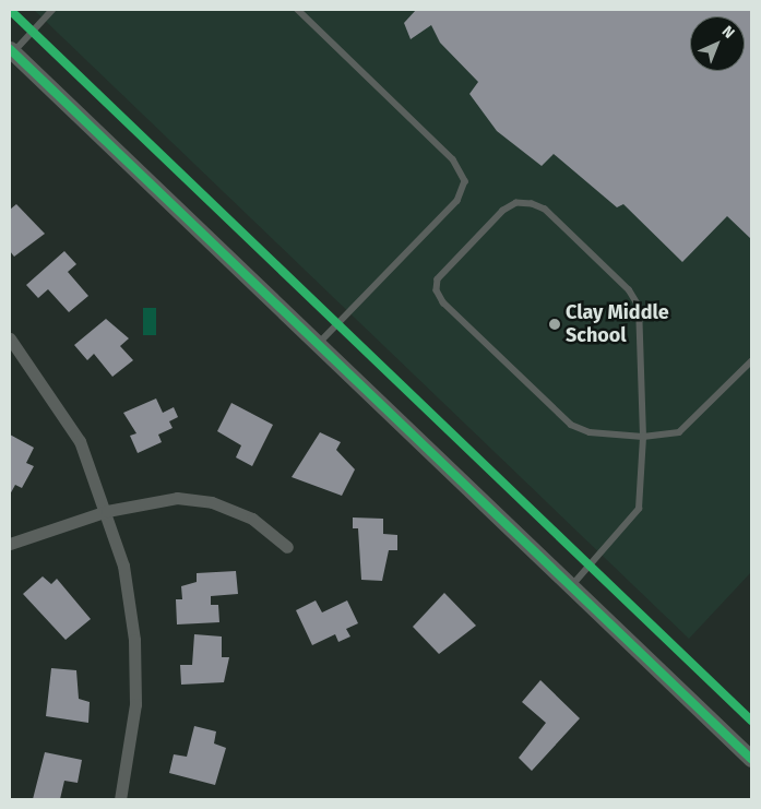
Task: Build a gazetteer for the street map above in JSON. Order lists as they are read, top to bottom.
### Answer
{
  "places": ["Clay Middle School"],
  "north": "top right"
}
